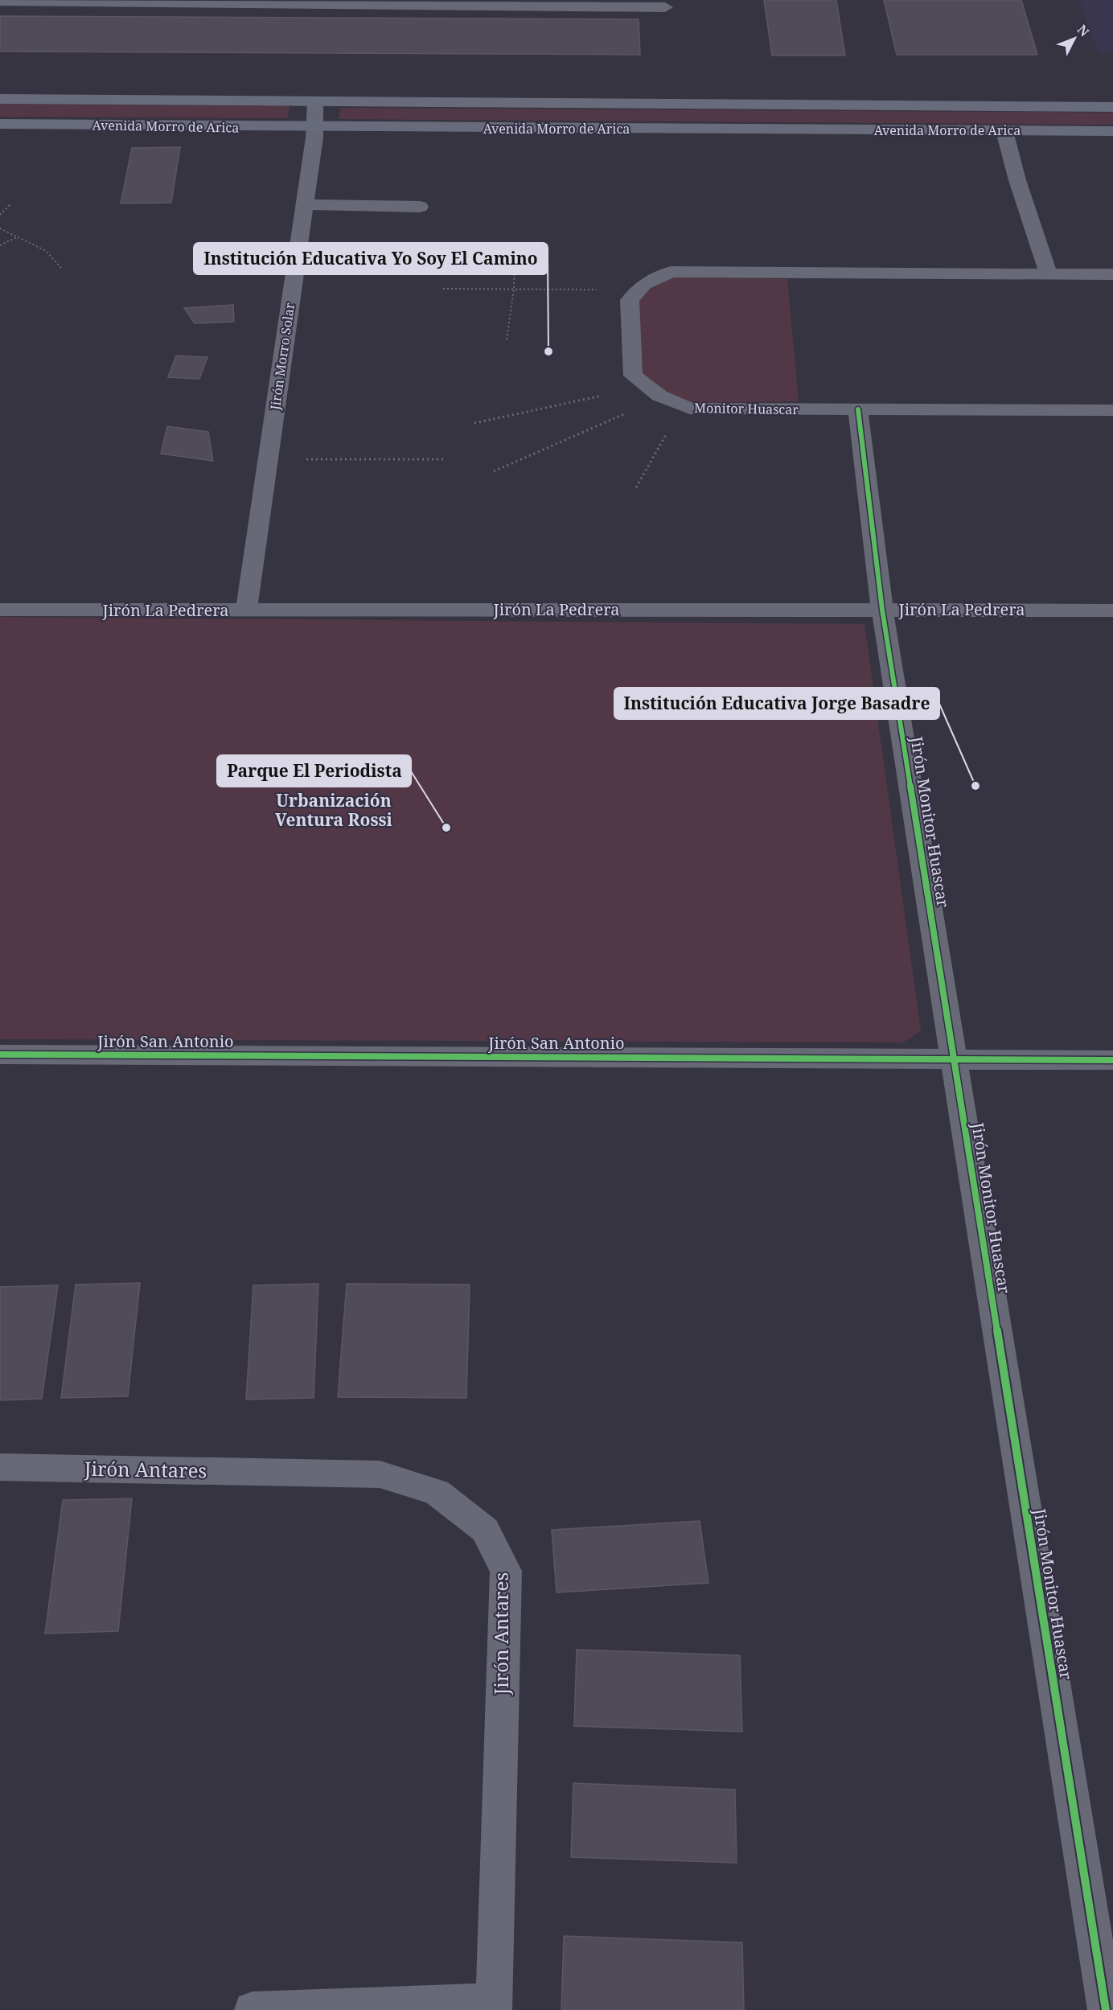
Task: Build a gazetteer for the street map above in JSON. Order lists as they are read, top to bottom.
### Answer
{
  "streets": {
    "main road": ["Avenida Morro de Arica"],
    "street": [
      "Jirón Morro Solar",
      "Monitor Huascar",
      "Jirón La Pedrera",
      "Jirón Monitor Huascar",
      "Jirón San Antonio",
      "Jirón Antares"
    ]
  },
  "crossings": [
    ["Avenida Morro de Arica", "Jirón Morro Solar"],
    ["Jirón Morro Solar", "Jirón La Pedrera"],
    ["Monitor Huascar", "Jirón Monitor Huascar"],
    ["Jirón La Pedrera", "Jirón Monitor Huascar"],
    ["Jirón Monitor Huascar", "Jirón San Antonio"]
  ],
  "districts": ["Urbanización Ventura Rossi"],
  "places": ["Institución Educativa Yo Soy El Camino", "Institución Educativa Jorge Basadre", "Parque El Periodista"],
  "north": "top right"
}
